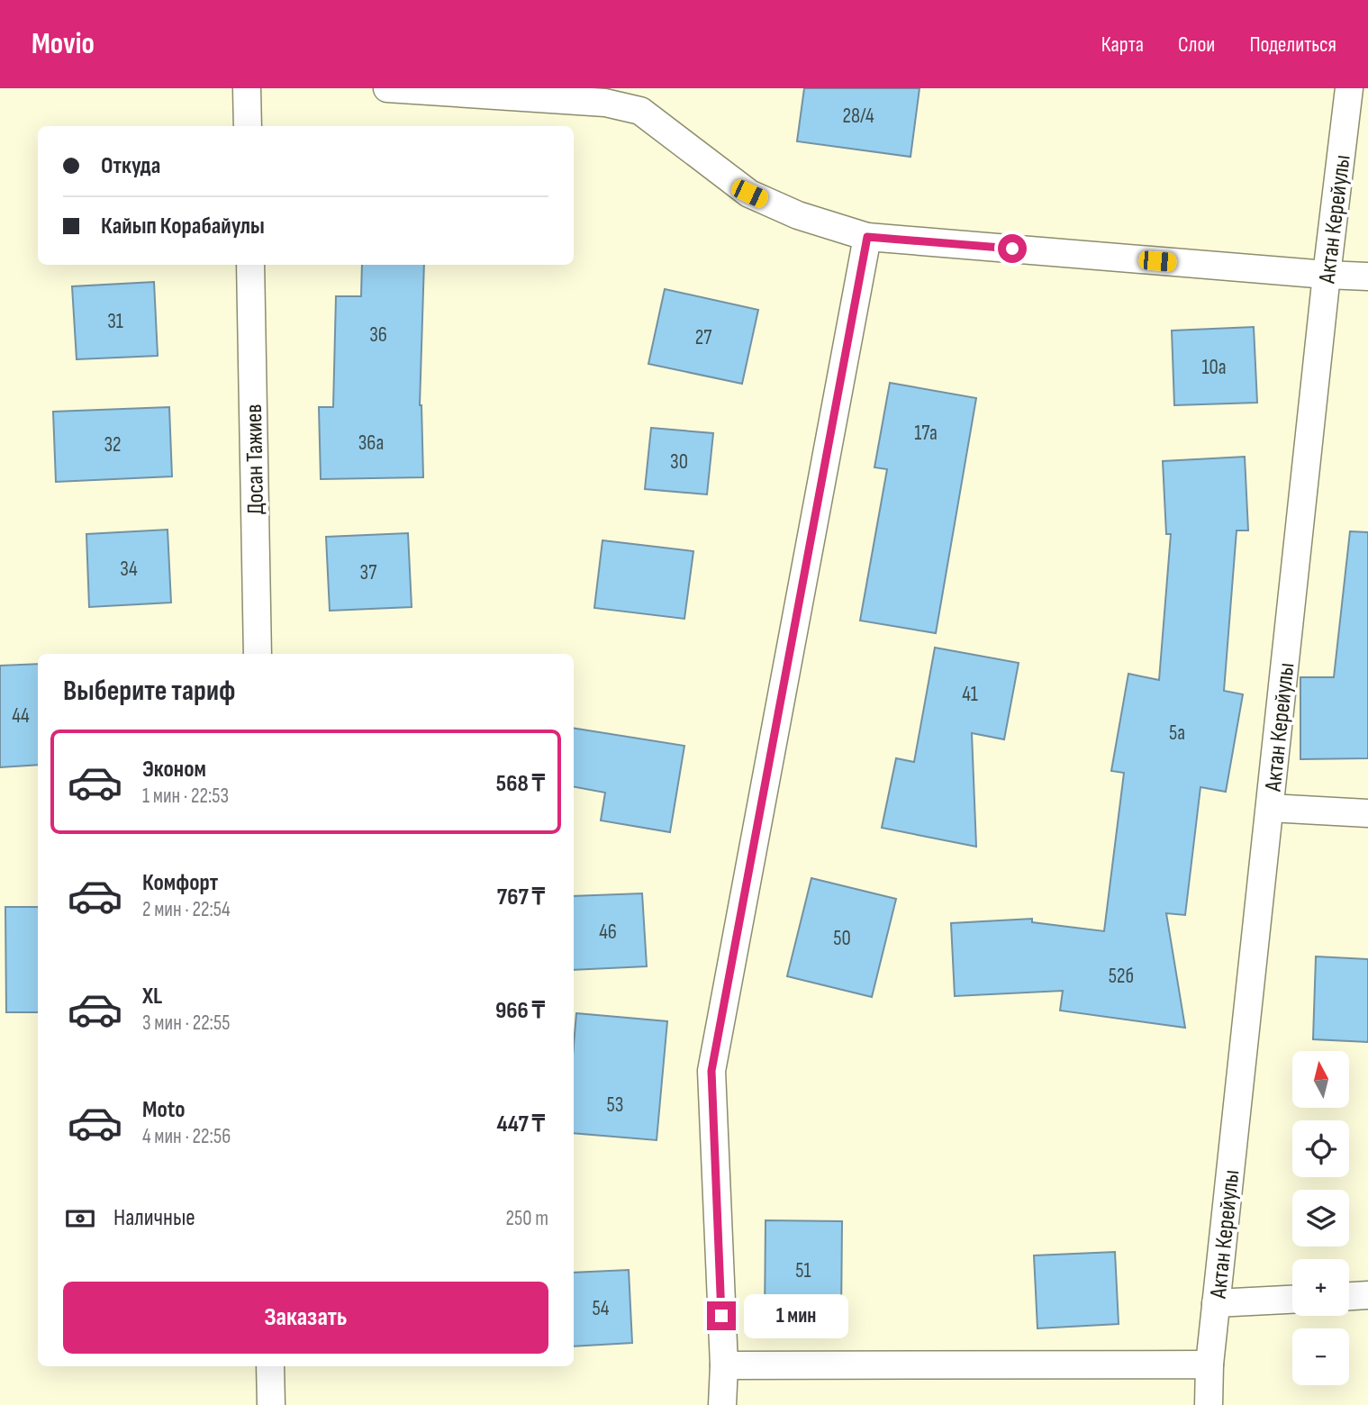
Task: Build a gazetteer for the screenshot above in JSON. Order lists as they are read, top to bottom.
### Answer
{
  "streets": {
    "street": ["Актан Керейулы", "Досан Тажиев"]
  },
  "house_numbers": [
    "28/4",
    "31",
    "36",
    "27",
    "10а",
    "17а",
    "36а",
    "32",
    "30",
    "34",
    "37",
    "41",
    "44",
    "5а",
    "46",
    "50",
    "52б",
    "53",
    "51",
    "54"
  ],
  "north": "top",
  "page": {
    "header": "Movio",
    "nav": ["Карта", "Слои", "Поделиться"],
    "banner": ["Откуда", "Кайып Корабайулы"],
    "heading": "Выберите тариф",
    "list": [
      {
        "name": "Эконом",
        "note": "1 мин · 22:53",
        "value": "568 ₸"
      },
      {
        "name": "Комфорт",
        "note": "2 мин · 22:54",
        "value": "767 ₸"
      },
      {
        "name": "XL",
        "note": "3 мин · 22:55",
        "value": "966 ₸"
      },
      {
        "name": "Moto",
        "note": "4 мин · 22:56",
        "value": "447 ₸"
      }
    ],
    "map_buttons": ["+", "−"],
    "pay": ["Наличные", "250 m"],
    "buttons": "Заказать",
    "bubble": "1 мин"
  }
}
